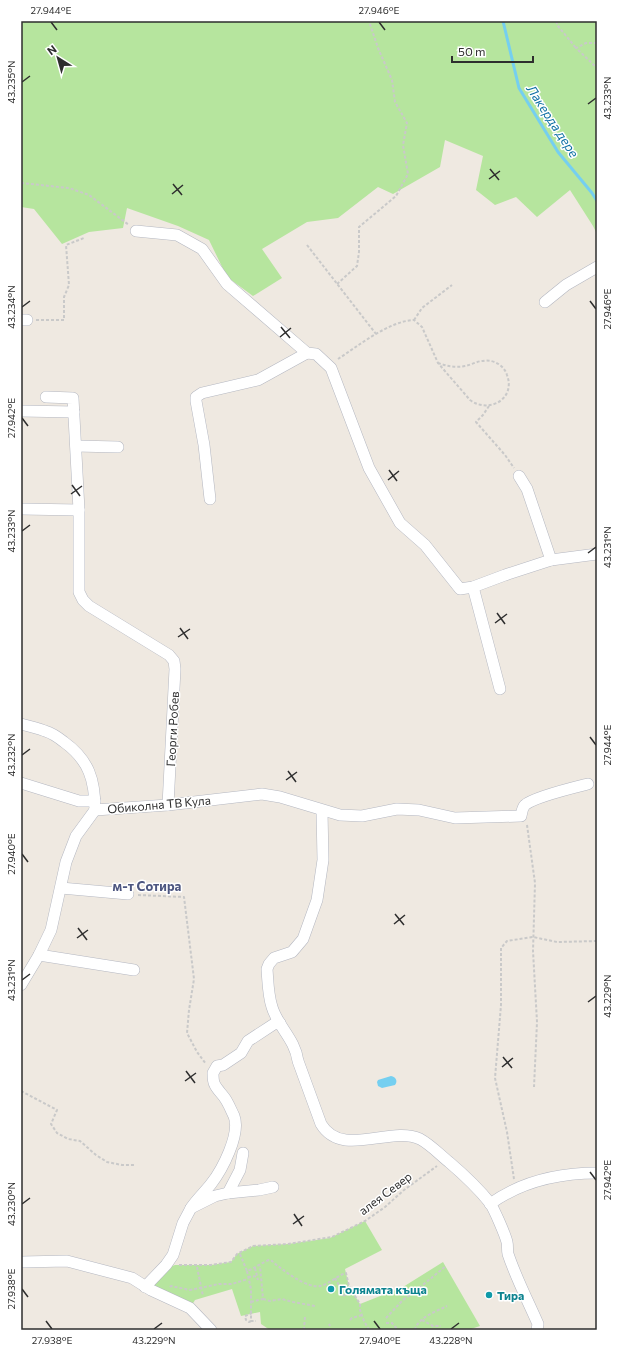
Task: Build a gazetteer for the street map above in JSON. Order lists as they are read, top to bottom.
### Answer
{
  "streets": {
    "street": ["Георги Робев", "Обиколна ТВ Кула"],
    "path": ["алея Север"]
  },
  "crossings": [
    ["Георги Робев", "Обиколна ТВ Кула"]
  ],
  "districts": ["м-т Сотира"],
  "water": ["Лакерда дере"],
  "places": ["Голямата къща", "Тира"],
  "scale_bar": "50 m",
  "north": "top left",
  "coordinates": [
    "27.944°E",
    "27.946°E",
    "43.235°N",
    "43.233°N",
    "43.234°N",
    "27.942°E",
    "43.231°N",
    "43.232°N",
    "27.940°E",
    "43.229°N",
    "43.230°N",
    "27.938°E",
    "43.228°N"
  ]
}
